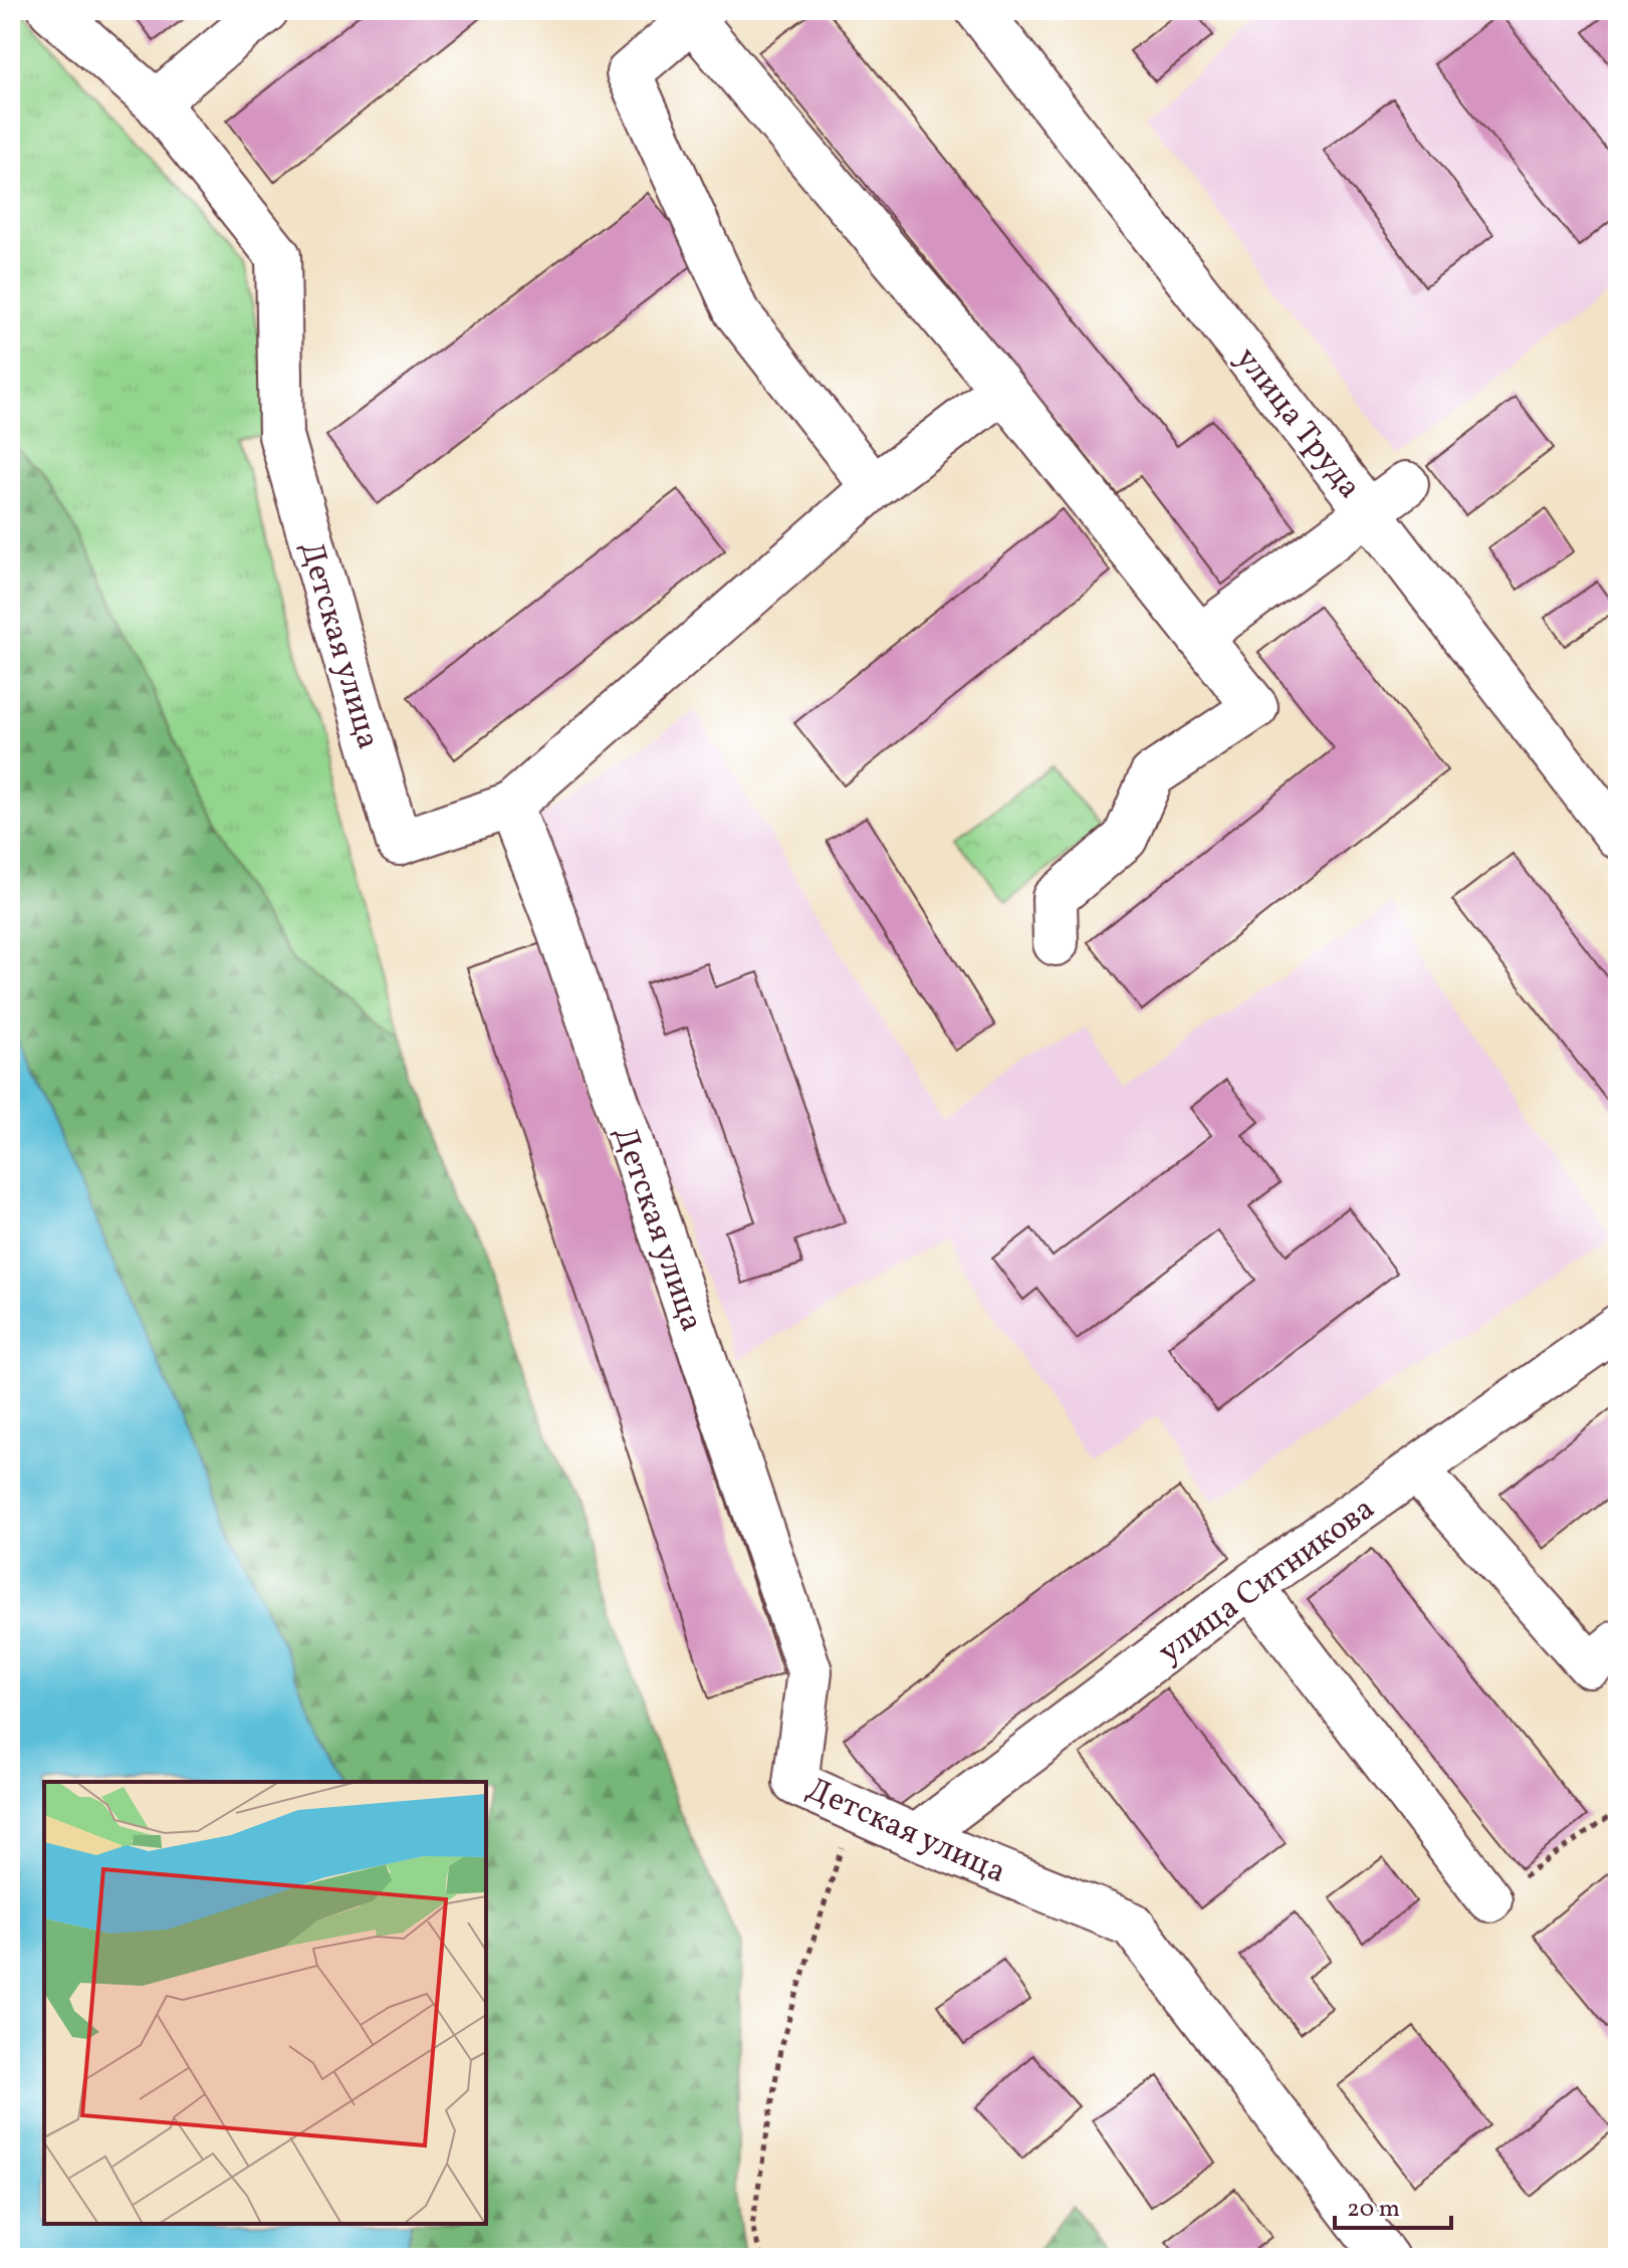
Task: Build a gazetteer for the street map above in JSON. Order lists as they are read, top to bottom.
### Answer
{
  "streets": {
    "street": ["улица Труда", "Детская улица", "улица Ситникова"]
  },
  "crossings": [
    ["Детская улица", "улица Ситникова"]
  ],
  "scale_bar": "20 m"
}
